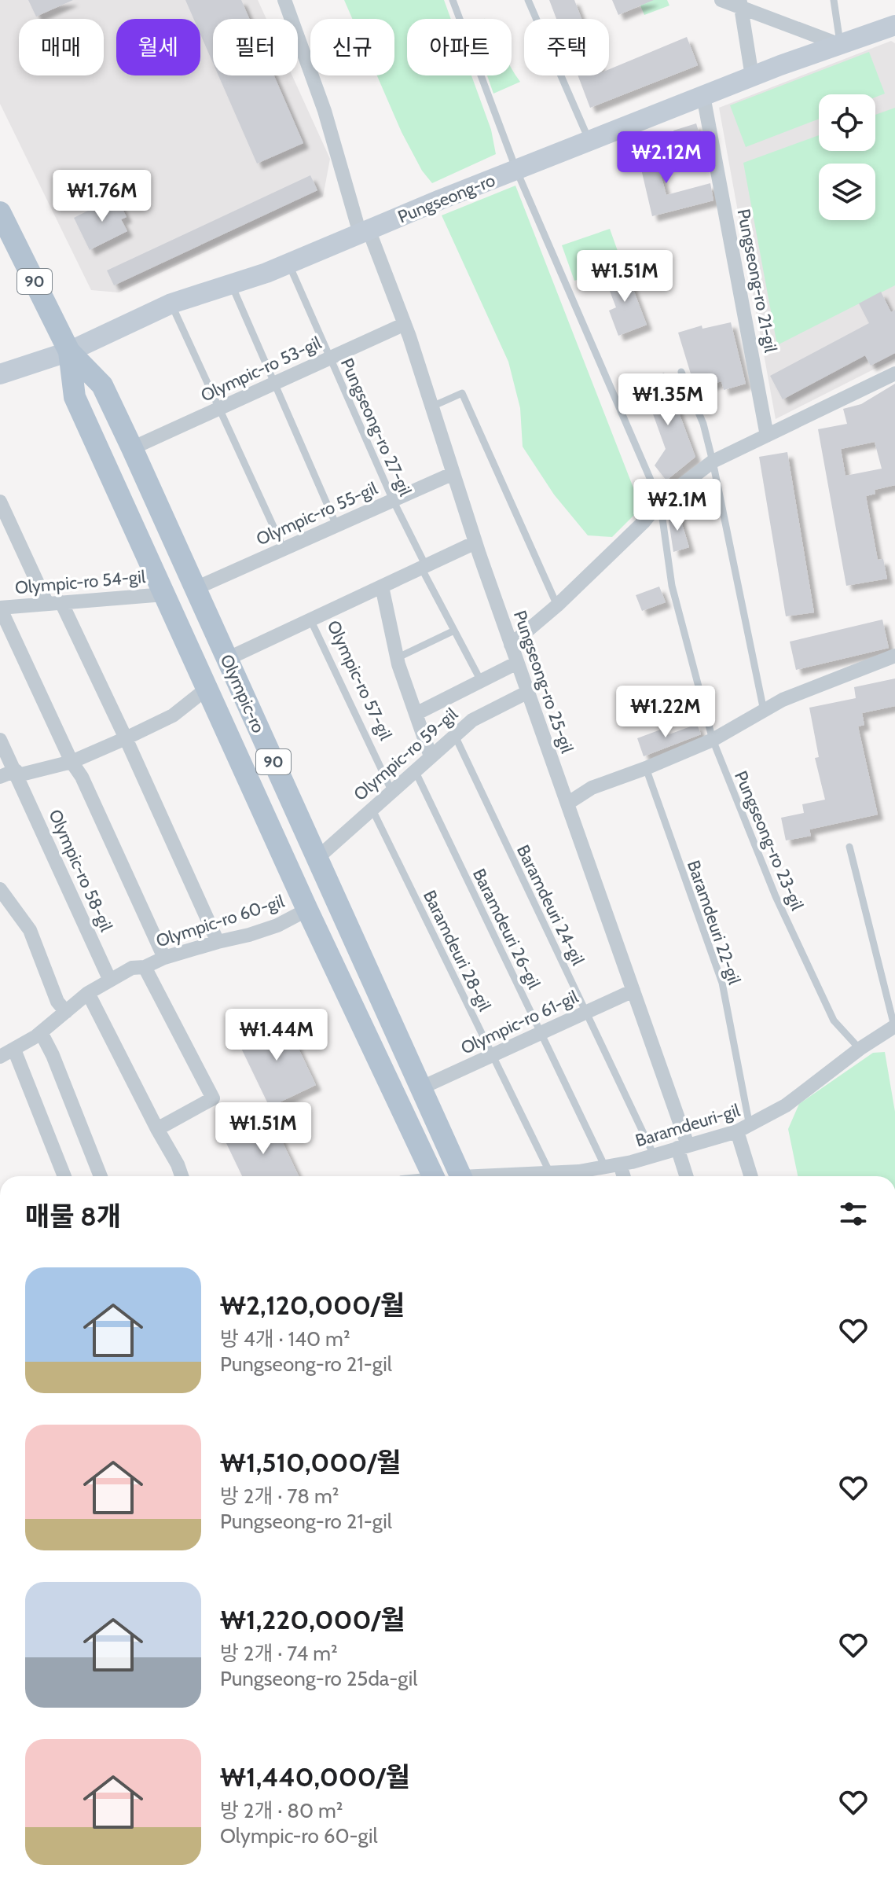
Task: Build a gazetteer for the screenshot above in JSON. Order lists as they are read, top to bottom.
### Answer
{
  "streets": {
    "main road": ["90", "Olympic-ro"],
    "street": [
      "Pungseong-ro",
      "Pungseong-ro 21-gil",
      "Olympic-ro 53-gil",
      "Olympic-ro 55-gil",
      "Olympic-ro 54-gil",
      "Olympic-ro 57-gil",
      "Pungseong-ro 25-gil",
      "Olympic-ro 59-gil",
      "Olympic-ro 58-gil",
      "Olympic-ro 60-gil",
      "Olympic-ro 61-gil",
      "Baramdeuri-gil"
    ],
    "lane": [
      "Pungseong-ro 27-gil",
      "Pungseong-ro 23-gil",
      "Baramdeuri 24-gil",
      "Baramdeuri 22-gil",
      "Baramdeuri 26-gil",
      "Baramdeuri 28-gil"
    ]
  },
  "crossings": [
    ["Pungseong-ro", "Pungseong-ro 21-gil"],
    ["Pungseong-ro", "Pungseong-ro 27-gil"],
    ["Pungseong-ro", "Pungseong-ro 25-gil"],
    ["Pungseong-ro", "Olympic-ro"],
    ["Pungseong-ro", "Pungseong-ro 23-gil"],
    ["Olympic-ro 53-gil", "Pungseong-ro 27-gil"],
    ["Olympic-ro 53-gil", "Pungseong-ro 25-gil"],
    ["Olympic-ro 53-gil", "Olympic-ro"],
    ["Pungseong-ro 27-gil", "Olympic-ro 55-gil"],
    ["Pungseong-ro 27-gil", "Olympic-ro 57-gil"],
    ["Olympic-ro 55-gil", "Pungseong-ro 25-gil"],
    ["Olympic-ro 55-gil", "Olympic-ro"],
    ["Olympic-ro 54-gil", "Olympic-ro"],
    ["Olympic-ro 57-gil", "Pungseong-ro 25-gil"],
    ["Olympic-ro 57-gil", "Olympic-ro"],
    ["Olympic-ro 57-gil", "Olympic-ro 59-gil"],
    ["Pungseong-ro 25-gil", "Olympic-ro 59-gil"],
    ["Pungseong-ro 25-gil", "Olympic-ro 61-gil"],
    ["Pungseong-ro 25-gil", "Baramdeuri-gil"],
    ["Olympic-ro", "Olympic-ro 59-gil"],
    ["Olympic-ro", "Olympic-ro 60-gil"],
    ["Olympic-ro", "Olympic-ro 61-gil"],
    ["Olympic-ro 59-gil", "Baramdeuri 24-gil"],
    ["Olympic-ro 59-gil", "Baramdeuri 26-gil"],
    ["Olympic-ro 59-gil", "Baramdeuri 28-gil"],
    ["Pungseong-ro 23-gil", "Baramdeuri-gil"],
    ["Olympic-ro 58-gil", "Olympic-ro 60-gil"],
    ["Baramdeuri 24-gil", "Olympic-ro 61-gil"],
    ["Baramdeuri 24-gil", "Baramdeuri-gil"],
    ["Baramdeuri 22-gil", "Baramdeuri-gil"],
    ["Baramdeuri 26-gil", "Olympic-ro 61-gil"],
    ["Baramdeuri 26-gil", "Baramdeuri-gil"],
    ["Baramdeuri 28-gil", "Olympic-ro 61-gil"],
    ["Baramdeuri 28-gil", "Baramdeuri-gil"]
  ],
  "page": {
    "chip": [
      "매매",
      "월세",
      "필터",
      "신규",
      "아파트",
      "주택"
    ],
    "price": [
      "₩2.12M",
      "₩1.76M",
      "₩1.51M",
      "₩1.35M",
      "₩2.1M",
      "₩1.22M",
      "₩1.44M",
      "₩1.51M"
    ],
    "heading": "매물 8개",
    "list": [
      {
        "name": "₩2,120,000/월",
        "note": "방 4개 · 140 m² · Pungseong-ro 21-gil"
      },
      {
        "name": "₩1,510,000/월",
        "note": "방 2개 · 78 m² · Pungseong-ro 21-gil"
      },
      {
        "name": "₩1,220,000/월",
        "note": "방 2개 · 74 m² · Pungseong-ro 25da-gil"
      },
      {
        "name": "₩1,440,000/월",
        "note": "방 2개 · 80 m² · Olympic-ro 60-gil"
      }
    ]
  }
}
